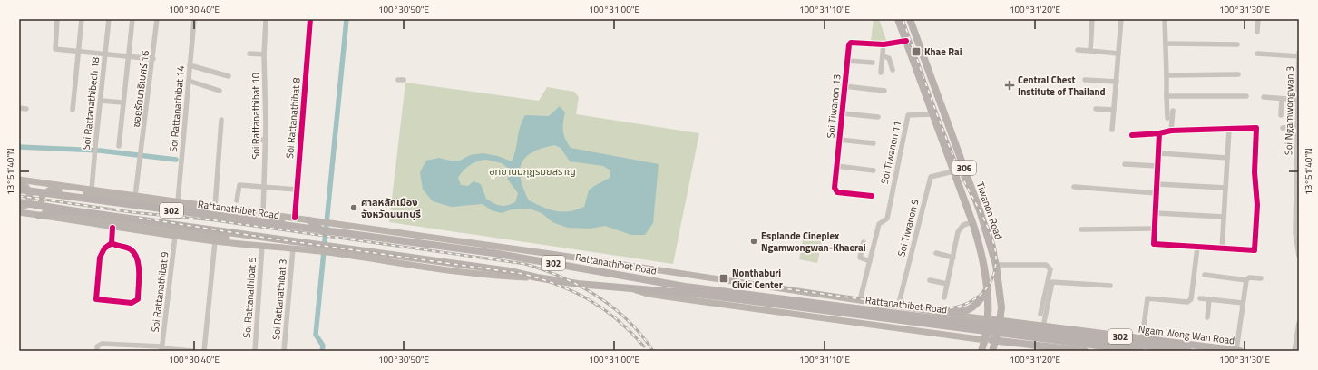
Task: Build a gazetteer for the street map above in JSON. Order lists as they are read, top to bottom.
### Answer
{
  "streets": {
    "main road": [
      "306",
      "Rattanathibet Road",
      "302",
      "Tiwanon Road",
      "Ngam Wong Wan Road"
    ],
    "street": [
      "ซอยรัตนาธิเบศร์ 16",
      "Soi Rattanathibech 18",
      "Soi Tiwanon 13",
      "Soi Rattanathibat 14",
      "Soi Ngamwongwan 3",
      "Soi Rattanathibat 10",
      "Soi Rattanathibat 8",
      "Soi Tiwanon 11",
      "Soi Tiwanon 9",
      "Soi Rattanathibat 9",
      "Soi Rattanathibat 5",
      "Soi Rattanathibat 3"
    ]
  },
  "crossings": [
    ["ซอยรัตนาธิเบศร์ 16", "Rattanathibet Road"],
    ["Soi Rattanathibech 18", "Rattanathibet Road"],
    ["Soi Tiwanon 13", "Tiwanon Road"],
    ["Soi Rattanathibat 14", "Rattanathibet Road"],
    ["Soi Rattanathibat 10", "Rattanathibet Road"],
    ["Soi Rattanathibat 8", "Rattanathibet Road"],
    ["Soi Tiwanon 11", "Tiwanon Road"],
    ["Rattanathibet Road", "302"],
    ["Rattanathibet Road", "Tiwanon Road"],
    ["Rattanathibet Road", "Soi Tiwanon 9"],
    ["Rattanathibet Road", "Soi Rattanathibat 9"],
    ["Rattanathibet Road", "Soi Rattanathibat 5"],
    ["Rattanathibet Road", "Soi Rattanathibat 3"],
    ["302", "Tiwanon Road"],
    ["Tiwanon Road", "Soi Tiwanon 9"],
    ["Tiwanon Road", "Ngam Wong Wan Road"]
  ],
  "parks": ["อุทยานมกุฎรมยสราญ"],
  "places": {
    "transit": ["Khae Rai", "Nonthaburi Civic Center"],
    "health": ["Central Chest Institute of Thailand"],
    "other": ["ศาลหลักเมือง จังหวัดนนทบุรี", "Esplande Cineplex Ngamwongwan-Khaerai"]
  },
  "coordinates": [
    "100°30'40\"E",
    "100°30'50\"E",
    "100°31'00\"E",
    "100°31'10\"E",
    "100°31'20\"E",
    "100°31'30\"E",
    "13°51'40\"N"
  ]
}
